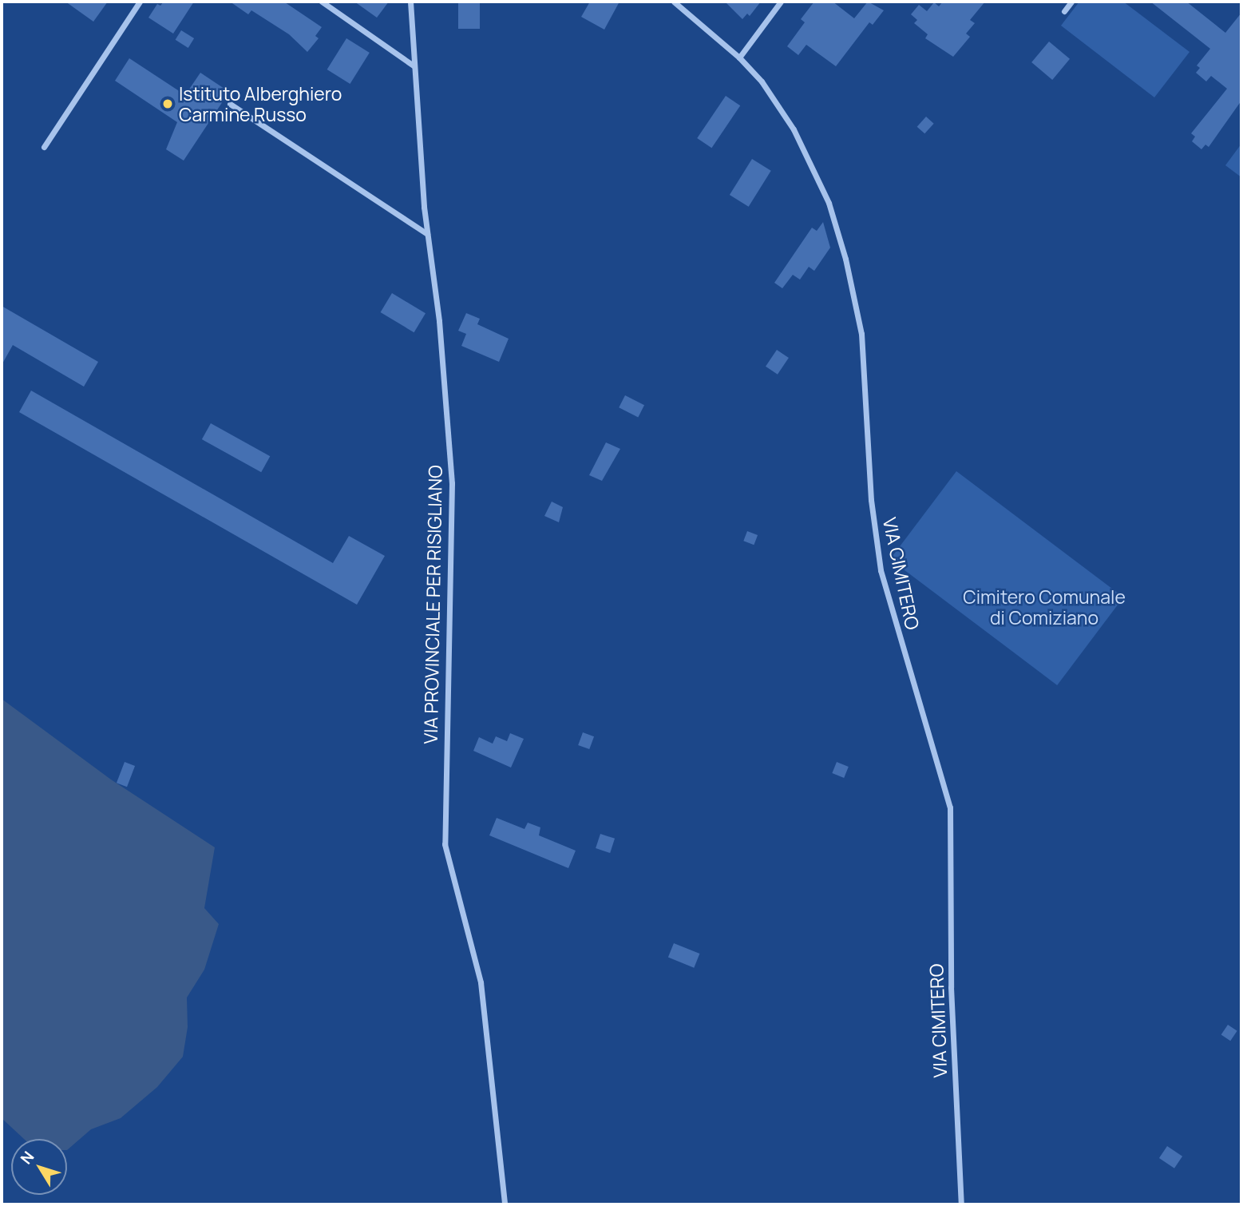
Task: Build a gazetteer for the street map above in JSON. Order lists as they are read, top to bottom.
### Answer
{
  "streets": {
    "street": ["VIA CIMITERO", "VIA PROVINCIALE PER RISIGLIANO"]
  },
  "parks": ["Cimitero Comunale di Comiziano"],
  "places": ["Istituto Alberghiero Carmine Russo"],
  "north": "top left"
}
